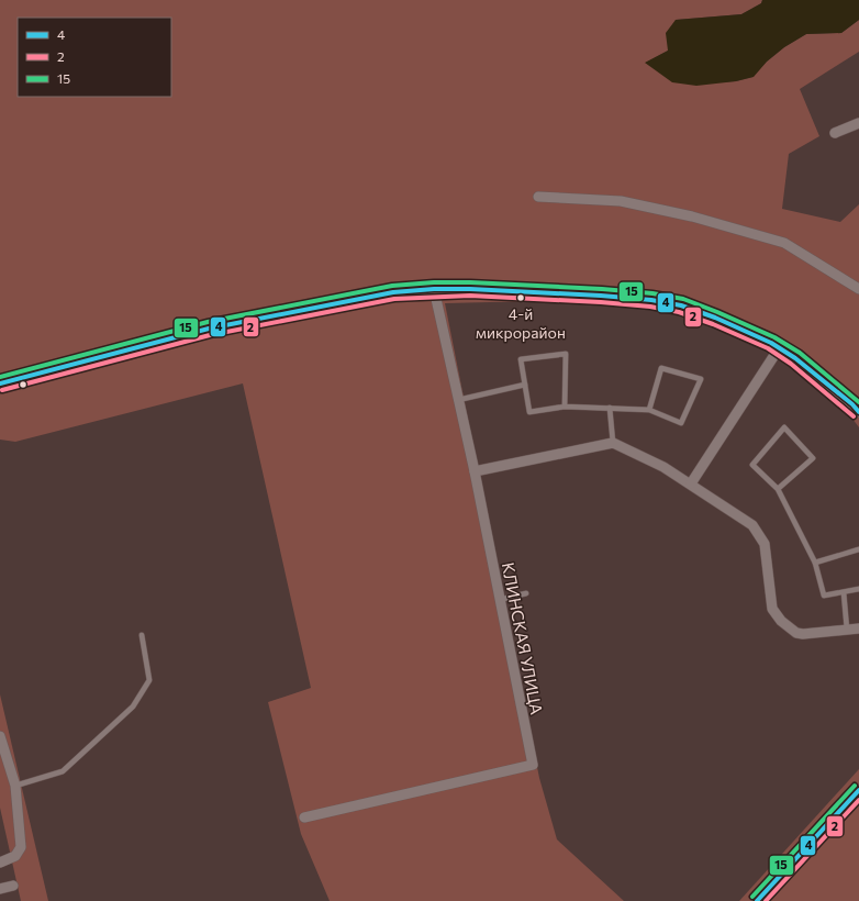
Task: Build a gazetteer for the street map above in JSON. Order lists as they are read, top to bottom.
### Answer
{
  "streets": {
    "street": ["КЛИНСКАЯ УЛИЦА"]
  },
  "places": ["4-й микрорайон"],
  "lines": ["transit line 15", "transit line 4", "transit line 2"],
  "legend": ["4", "2", "15"]
}
